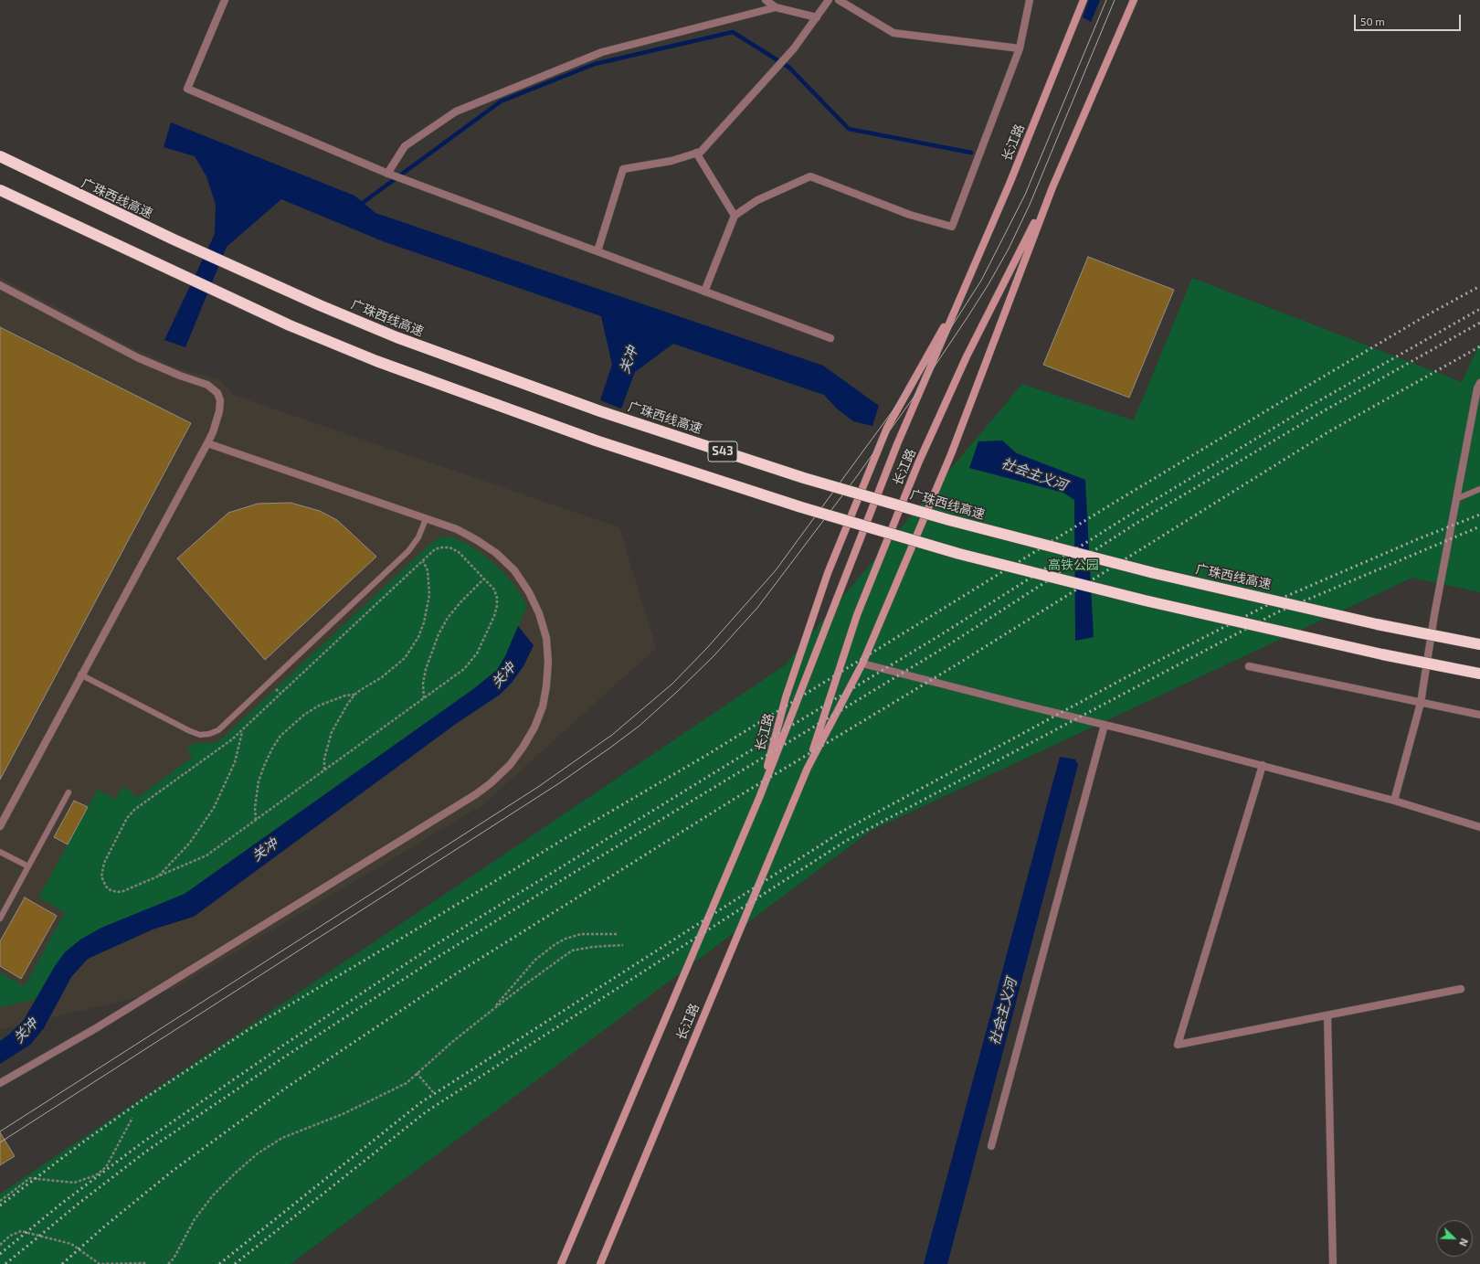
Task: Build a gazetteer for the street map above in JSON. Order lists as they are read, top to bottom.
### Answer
{
  "streets": {
    "highway": ["广珠西线高速", "S43"],
    "main road": ["长江路"]
  },
  "water": ["关冲", "社会主义河"],
  "parks": ["高铁公园"],
  "scale_bar": "50 m",
  "north": "bottom right"
}
